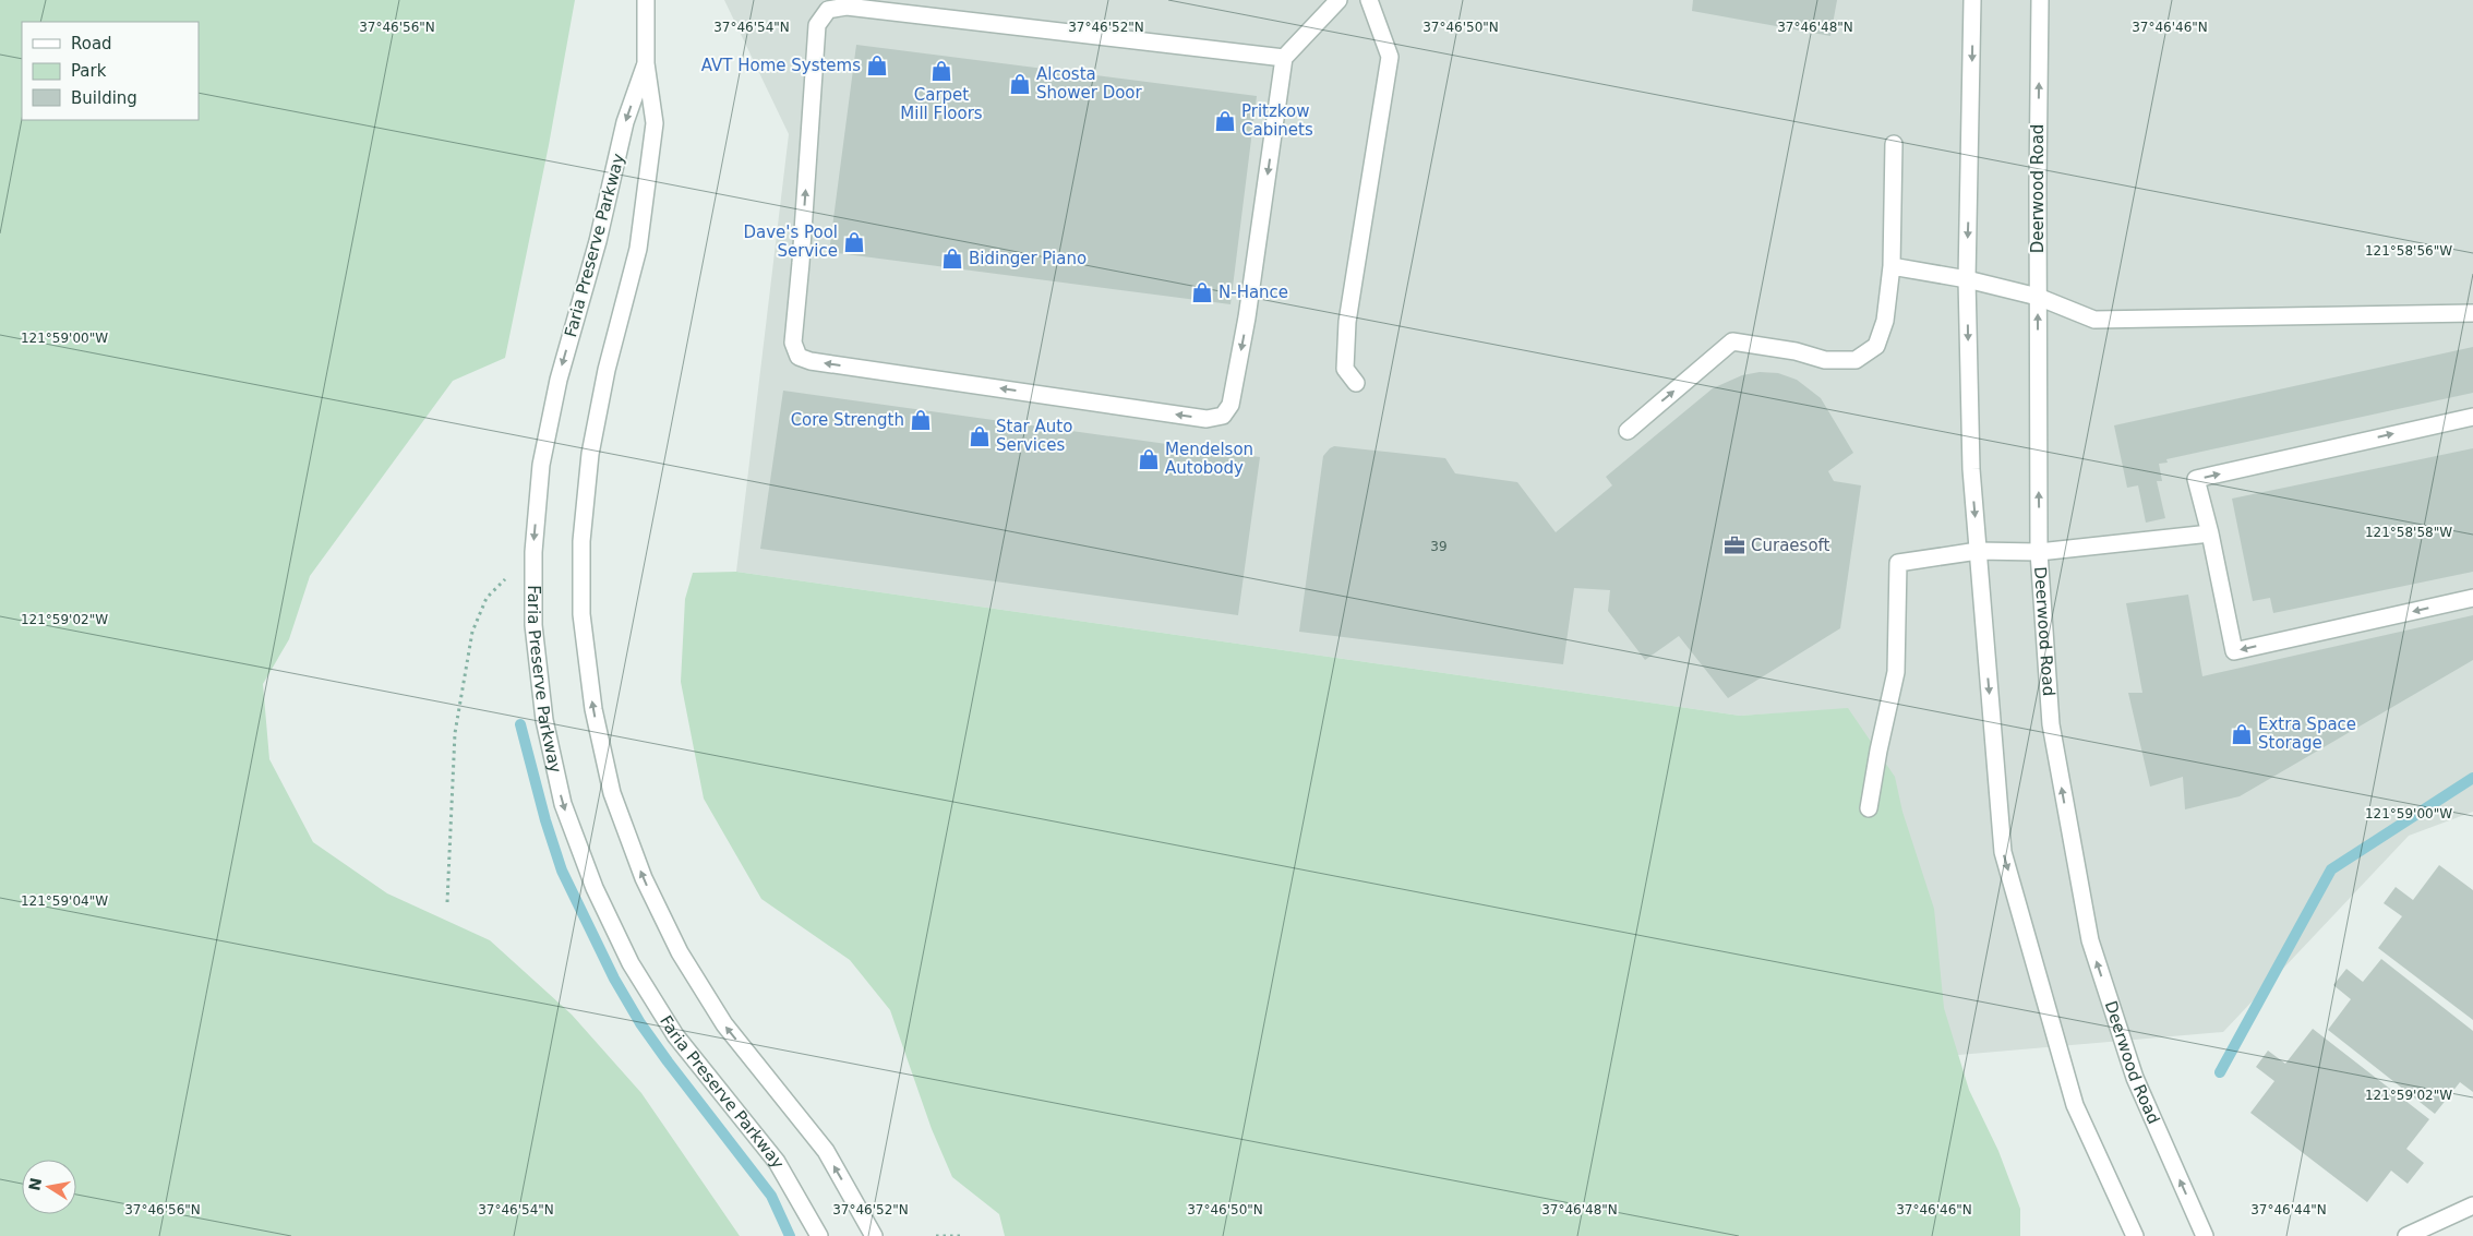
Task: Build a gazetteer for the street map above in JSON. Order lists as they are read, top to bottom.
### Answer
{
  "streets": {
    "street": ["Deerwood Road", "Faria Preserve Parkway"]
  },
  "places": {
    "shop": [
      "AVT Home Systems",
      "Carpet Mill Floors",
      "Alcosta Shower Door",
      "Pritzkow Cabinets",
      "Dave's Pool Service",
      "Bidinger Piano",
      "N-Hance",
      "Core Strength",
      "Star Auto Services",
      "Mendelson Autobody",
      "Extra Space Storage"
    ],
    "office": ["Curaesoft"]
  },
  "house_numbers": ["39"],
  "legend": ["Road", "Park", "Building"],
  "north": "left",
  "coordinates": [
    "37°46'56\"N",
    "37°46'54\"N",
    "37°46'52\"N",
    "37°46'50\"N",
    "37°46'48\"N",
    "37°46'46\"N",
    "121°58'56\"W",
    "121°59'00\"W",
    "121°58'58\"W",
    "121°59'02\"W",
    "121°59'04\"W",
    "37°46'44\"N"
  ]
}
